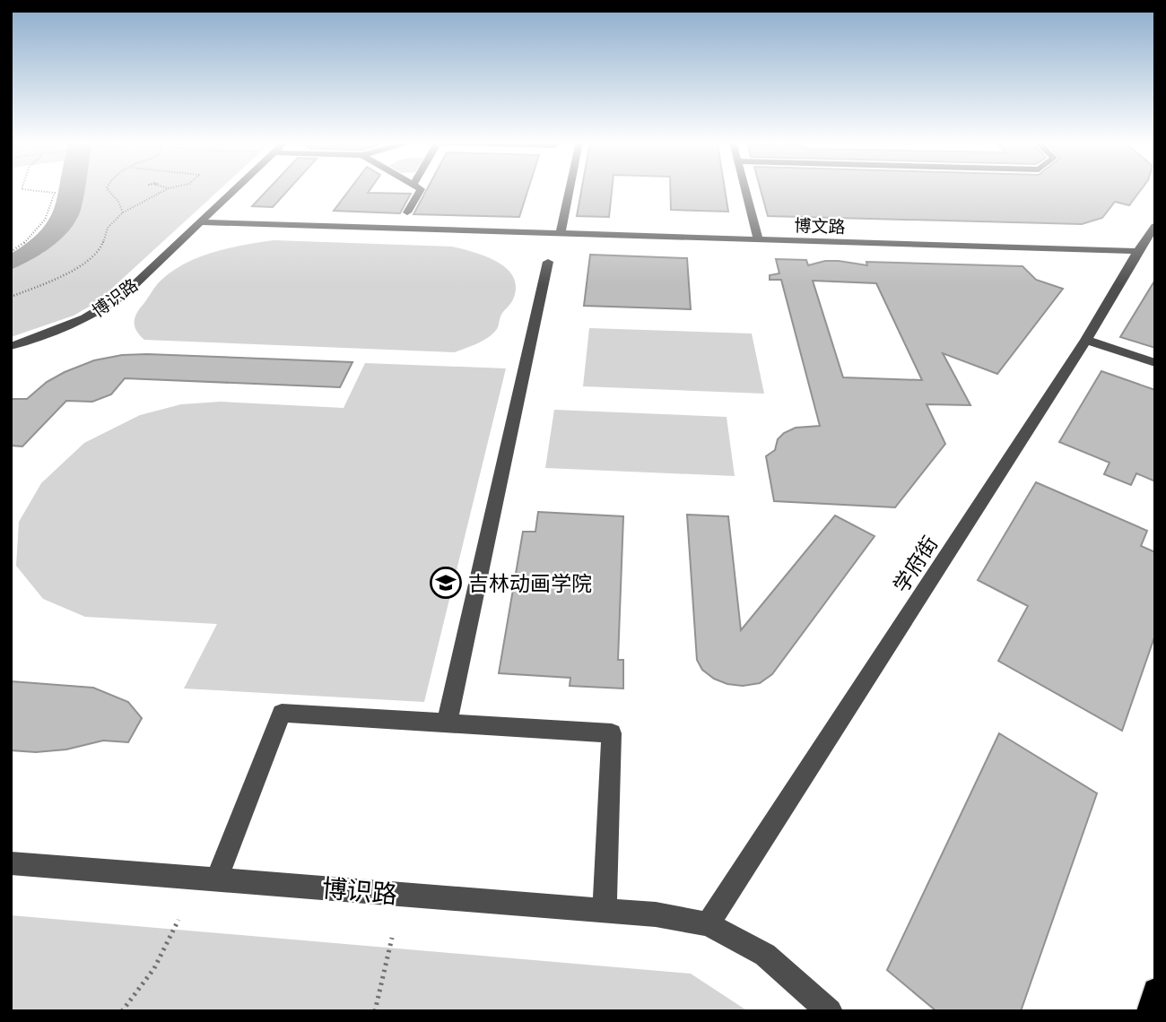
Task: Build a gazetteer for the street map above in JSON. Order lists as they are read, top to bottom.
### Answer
{
  "streets": {
    "street": ["博文路", "博识路", "学府街"]
  },
  "crossings": [
    ["博文路", "博识路"],
    ["博文路", "学府街"],
    ["博识路", "学府街"]
  ],
  "places": {
    "school or university": ["吉林动画学院"]
  }
}
